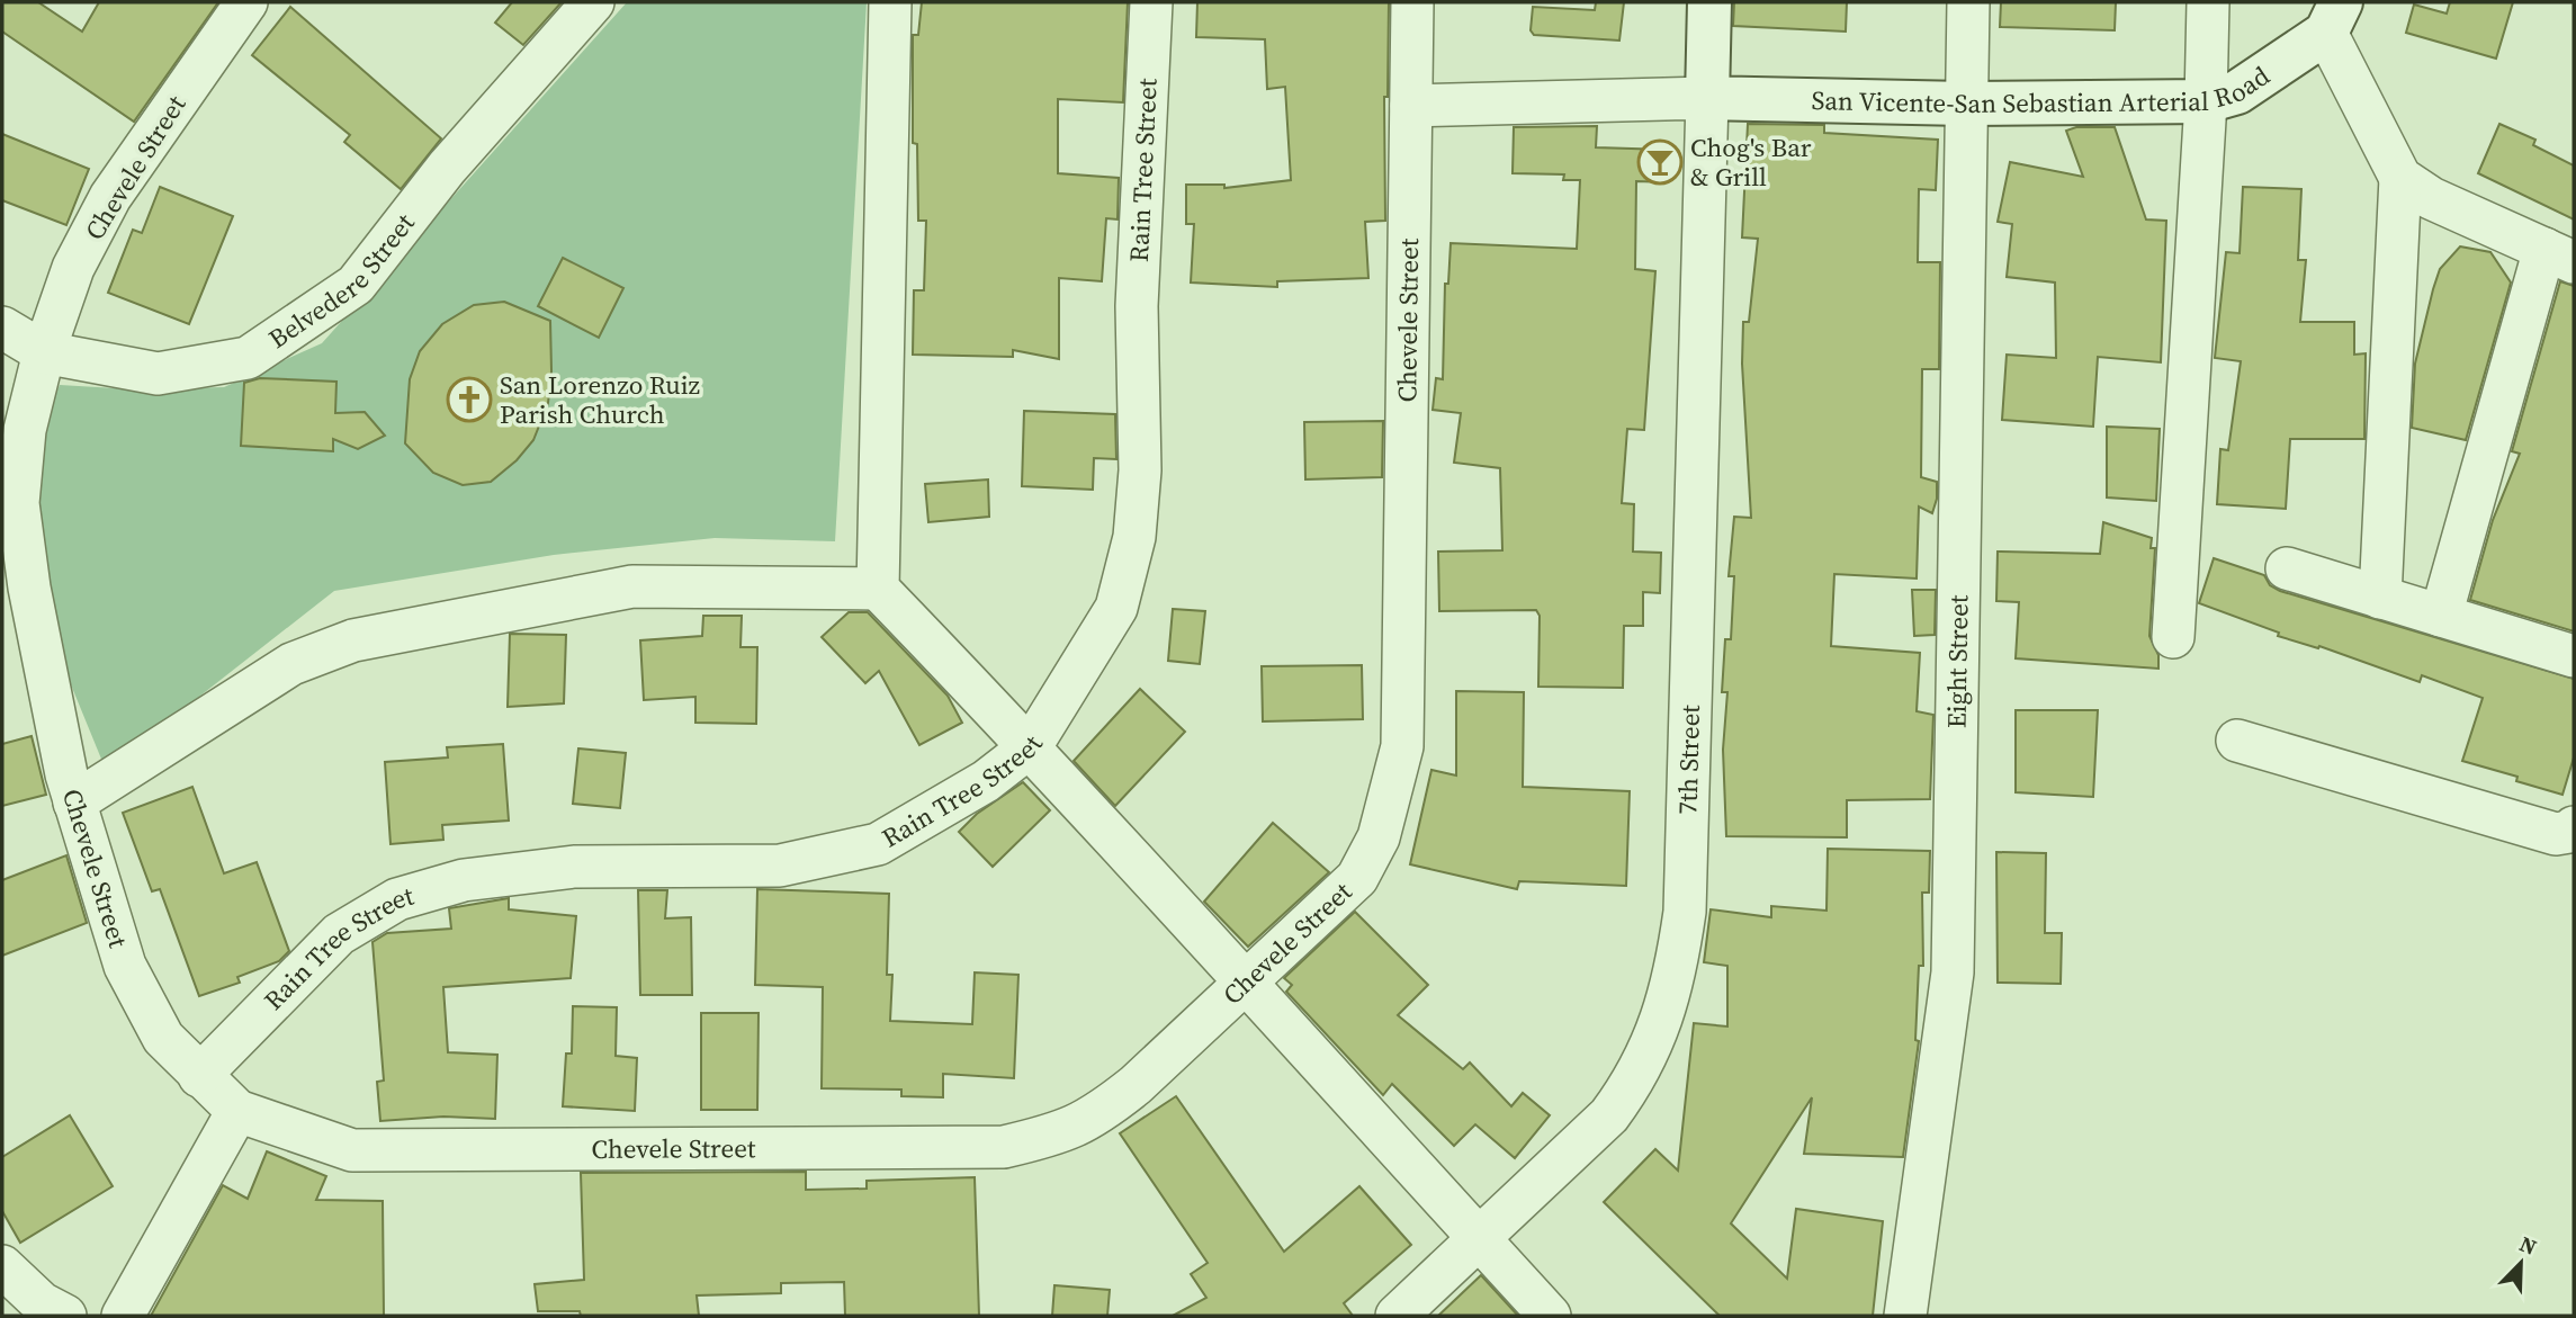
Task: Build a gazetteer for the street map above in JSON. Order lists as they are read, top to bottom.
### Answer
{
  "streets": {
    "street": [
      "San Vicente-San Sebastian Arterial Road",
      "Chevele Street",
      "Rain Tree Street",
      "Belvedere Street",
      "Eight Street",
      "7th Street"
    ]
  },
  "crossings": [
    ["San Vicente-San Sebastian Arterial Road", "Eight Street"],
    ["San Vicente-San Sebastian Arterial Road", "7th Street"],
    ["Chevele Street", "Rain Tree Street"],
    ["Chevele Street", "Belvedere Street"]
  ],
  "places": {
    "bar": ["Chog's Bar & Grill"],
    "church": ["San Lorenzo Ruiz Parish Church"]
  },
  "north": "top right"
}
